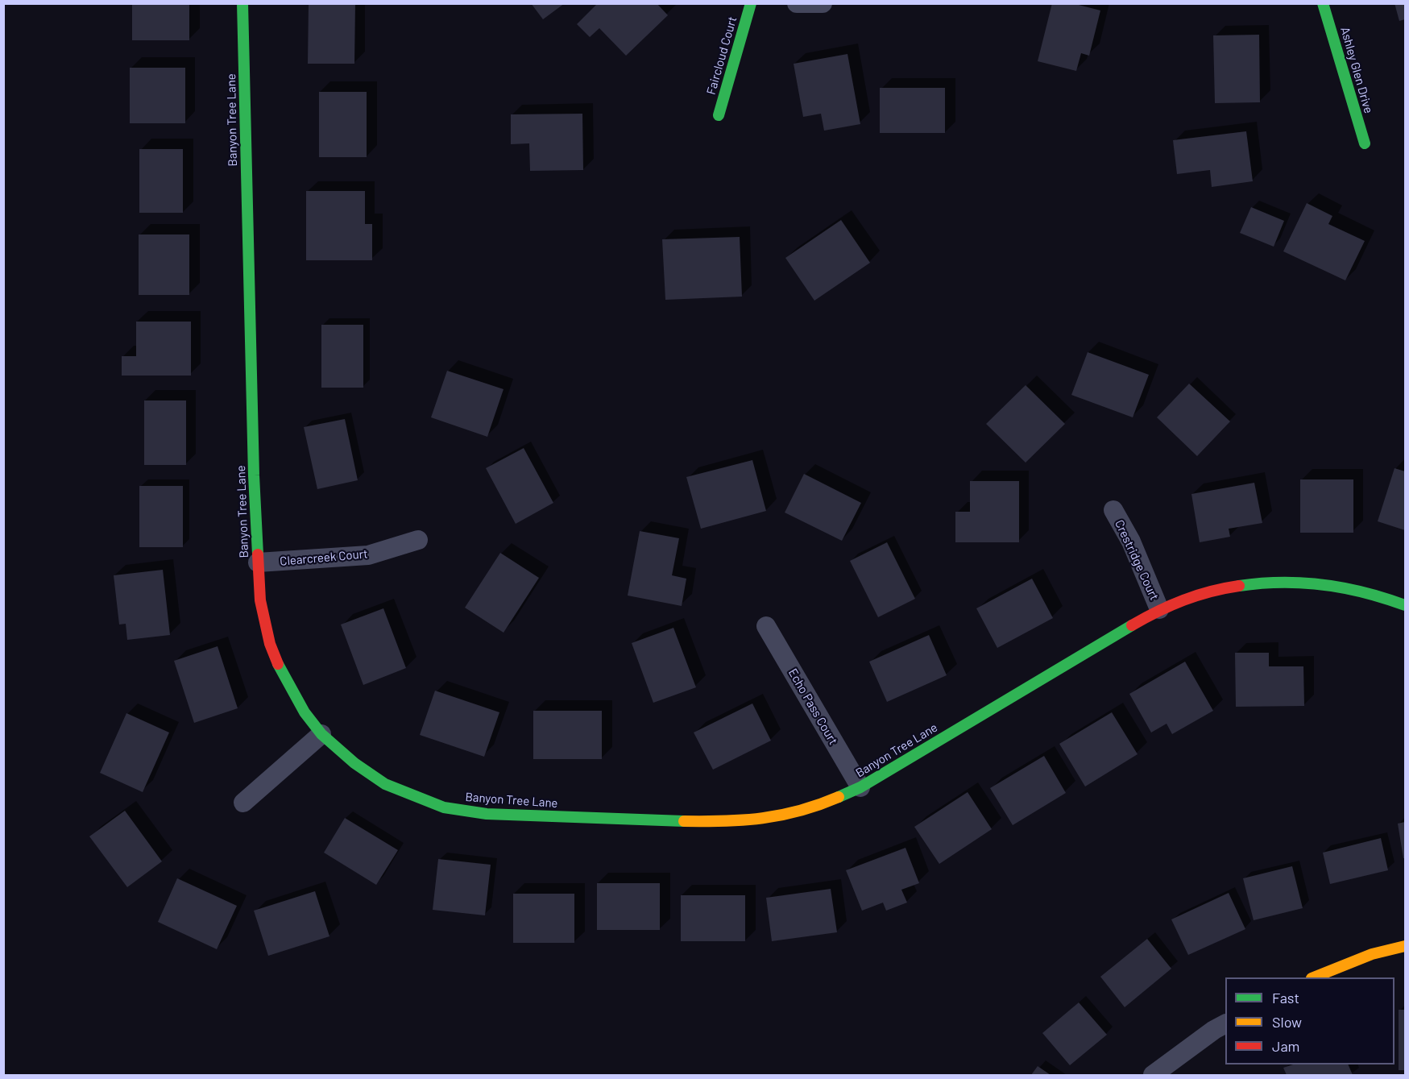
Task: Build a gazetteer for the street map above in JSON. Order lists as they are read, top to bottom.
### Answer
{
  "streets": {
    "street": [
      "Faircloud Court",
      "Ashley Glen Drive",
      "Banyon Tree Lane",
      "Clearcreek Court",
      "Crestridge Court",
      "Echo Pass Court"
    ]
  },
  "crossings": [
    ["Banyon Tree Lane", "Clearcreek Court"],
    ["Banyon Tree Lane", "Crestridge Court"],
    ["Banyon Tree Lane", "Echo Pass Court"]
  ],
  "legend": ["Fast", "Slow", "Jam"]
}
